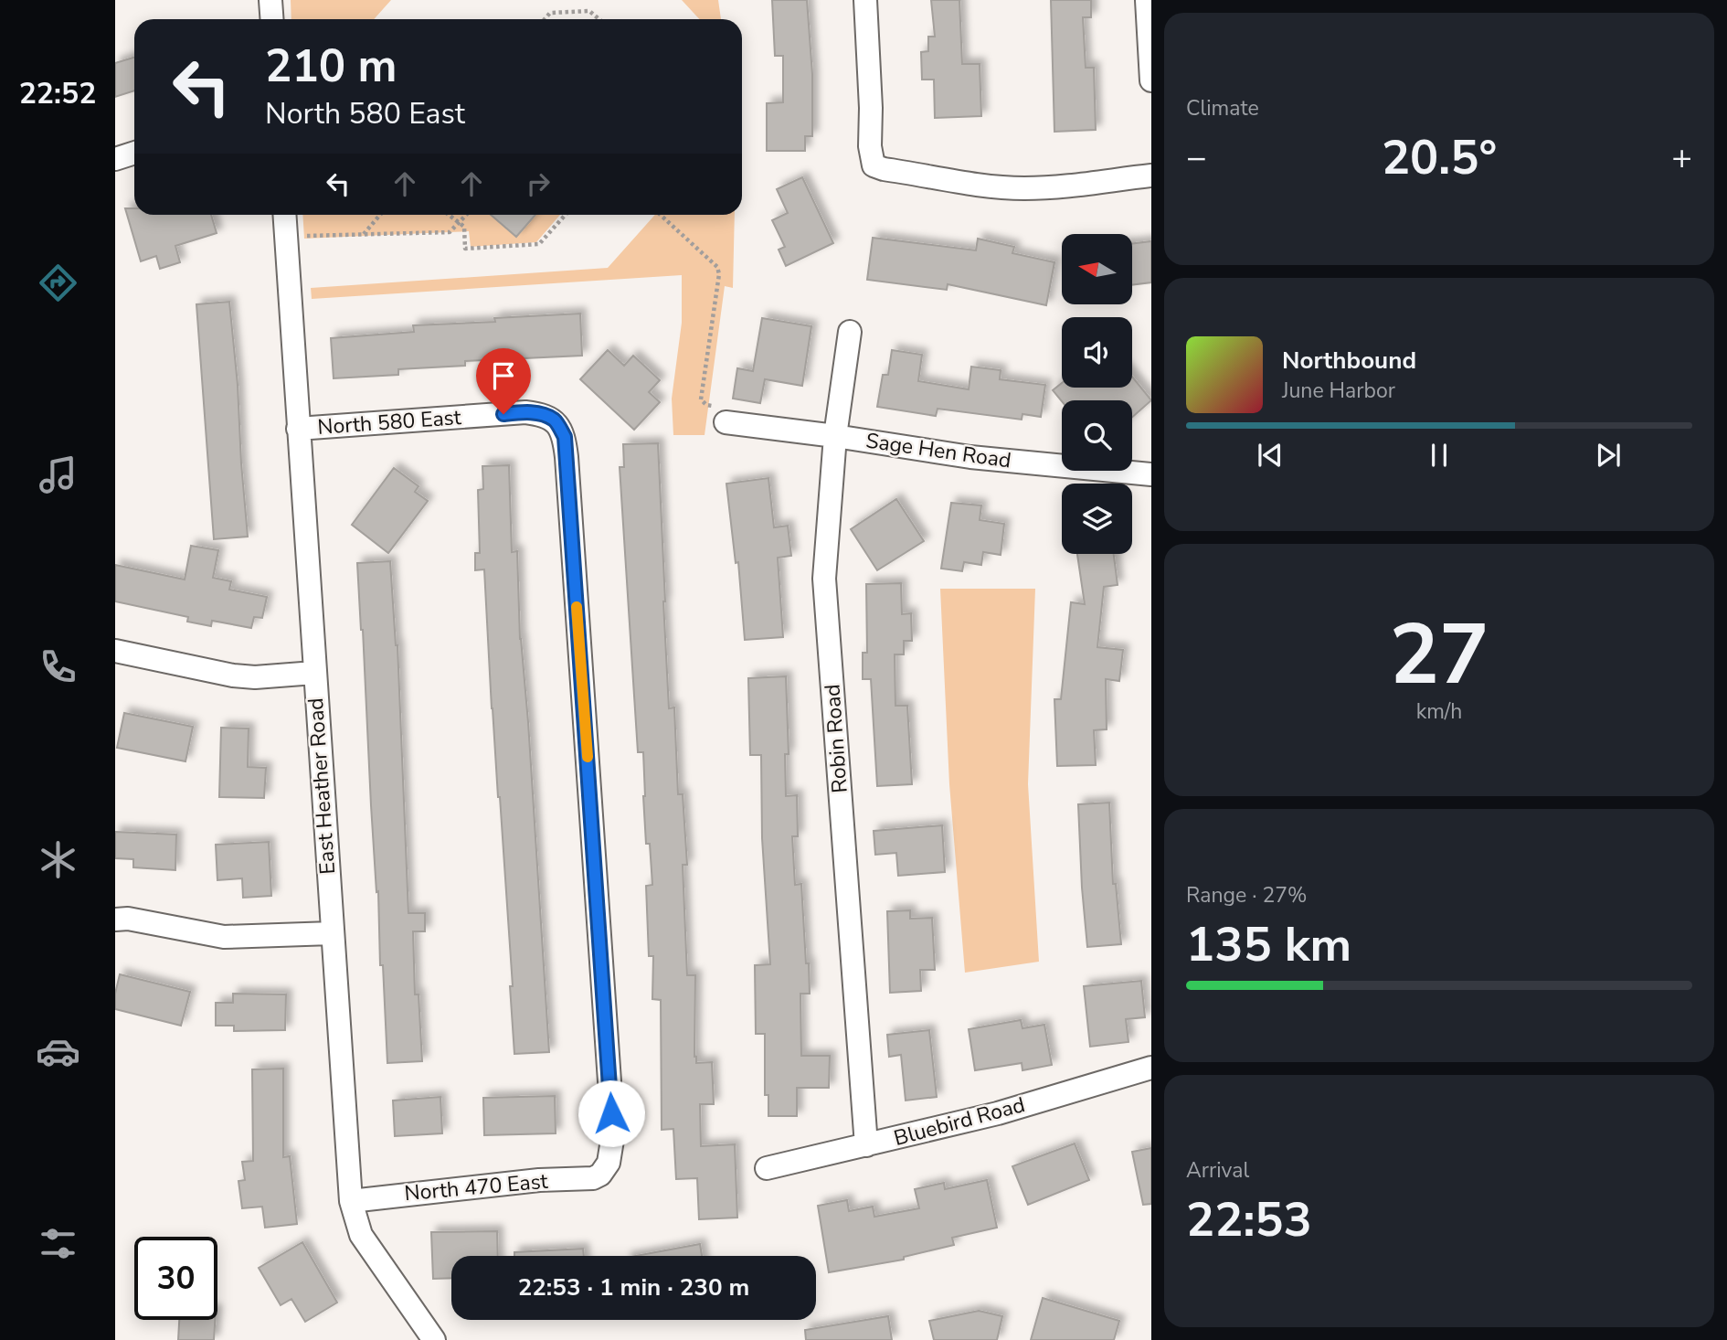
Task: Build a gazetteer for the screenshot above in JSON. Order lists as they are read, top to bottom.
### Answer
{
  "streets": {
    "street": [
      "North 580 East",
      "Sage Hen Road",
      "Robin Road",
      "East Heather Road",
      "Bluebird Road",
      "North 470 East"
    ]
  },
  "crossings": [
    ["North 580 East", "East Heather Road"],
    ["North 580 East", "North 470 East"],
    ["Sage Hen Road", "Robin Road"],
    ["Robin Road", "Bluebird Road"],
    ["East Heather Road", "North 470 East"]
  ],
  "north": "left",
  "page": {
    "tabs": "22:52",
    "tile": [
      "Climate",
      ["27", "km/h"],
      ["Range · 27%", "135 km"],
      ["Arrival", "22:53"]
    ],
    "turn": ["210 m", "North 580 East"],
    "heat": ["−", "20.5°", "+"],
    "song": ["Northbound", "June Harbor"],
    "limit": "30",
    "trip": "22:53 · 1 min · 230 m"
  }
}
